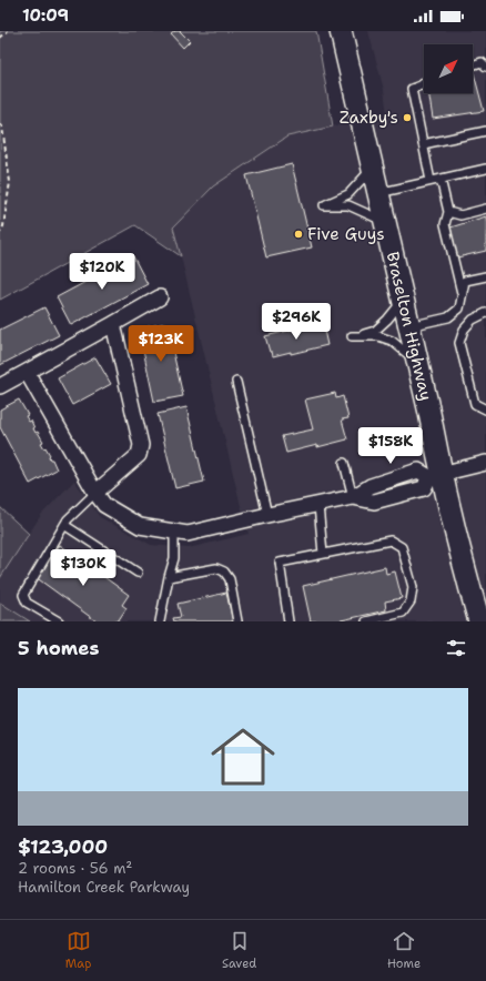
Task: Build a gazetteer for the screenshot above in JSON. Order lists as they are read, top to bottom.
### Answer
{
  "streets": {
    "main road": ["Braselton Highway"]
  },
  "places": ["Zaxby's", "Five Guys"],
  "north": "top right",
  "page": {
    "status": "10:09",
    "price": [
      "$120K",
      "$296K",
      "$123K",
      "$158K",
      "$130K"
    ],
    "heading": "5 homes",
    "list": [
      {
        "name": "$123,000",
        "note": "2 rooms · 56 m² · Hamilton Creek Parkway"
      }
    ],
    "tabs": ["Map", "Saved", "Home"]
  }
}
